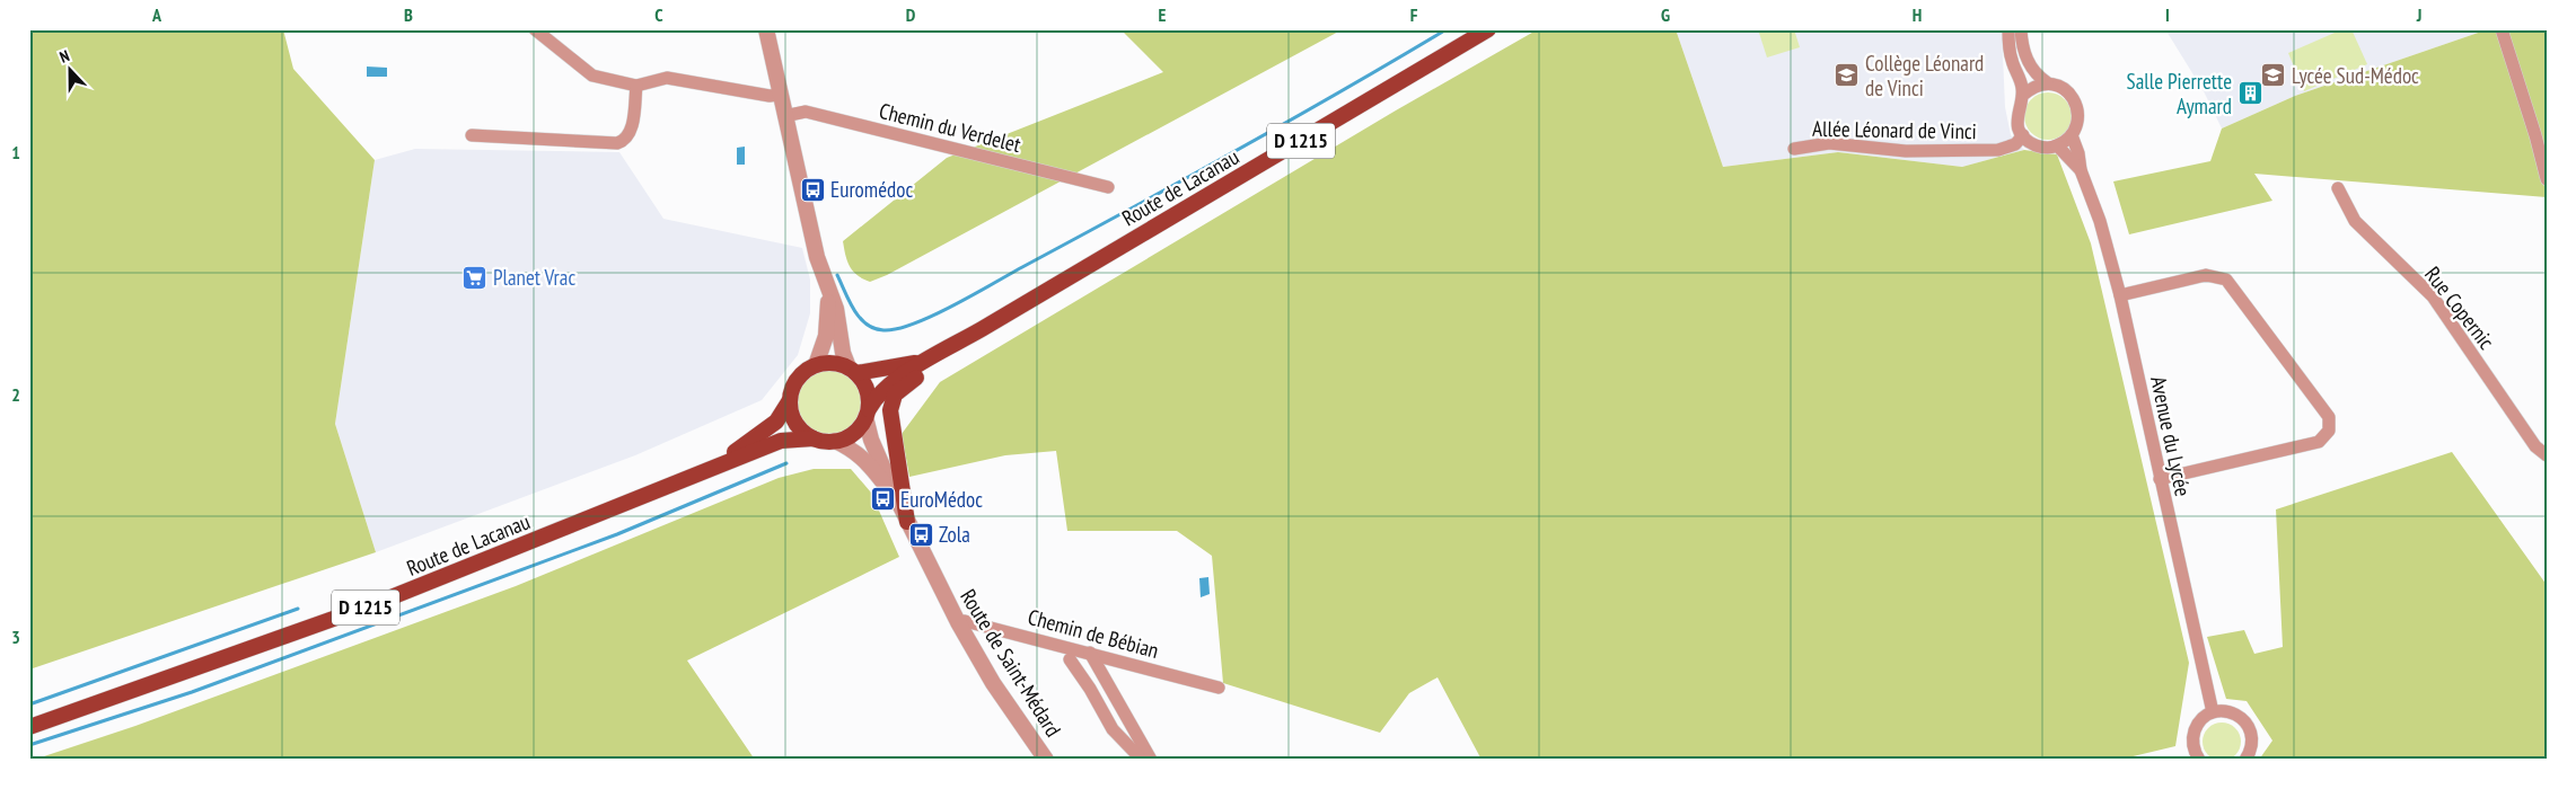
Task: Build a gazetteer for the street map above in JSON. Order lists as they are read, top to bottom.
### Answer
{
  "streets": {
    "main road": ["D 1215", "Route de Lacanau"],
    "street": [
      "Chemin du Verdelet",
      "Allée Léonard de Vinci",
      "Rue Copernic",
      "Avenue du Lycée",
      "Chemin de Bébian",
      "Route de Saint-Médard"
    ]
  },
  "crossings": [
    ["Allée Léonard de Vinci", "Avenue du Lycée"],
    ["Route de Lacanau", "Route de Saint-Médard"],
    ["Chemin de Bébian", "Route de Saint-Médard"]
  ],
  "places": {
    "school or university": ["Collège Léonard de Vinci", "Lycée Sud-Médoc"],
    "building": ["Salle Pierrette Aymard"],
    "bus stop": ["Euromédoc", "EuroMédoc", "Zola"],
    "supermarket": ["Planet Vrac"]
  },
  "north": "top",
  "grid": {
    "columns": [
      "A",
      "B",
      "C",
      "D",
      "E",
      "F",
      "G",
      "H",
      "I",
      "J"
    ],
    "rows": ["1", "2", "3"]
  }
}
